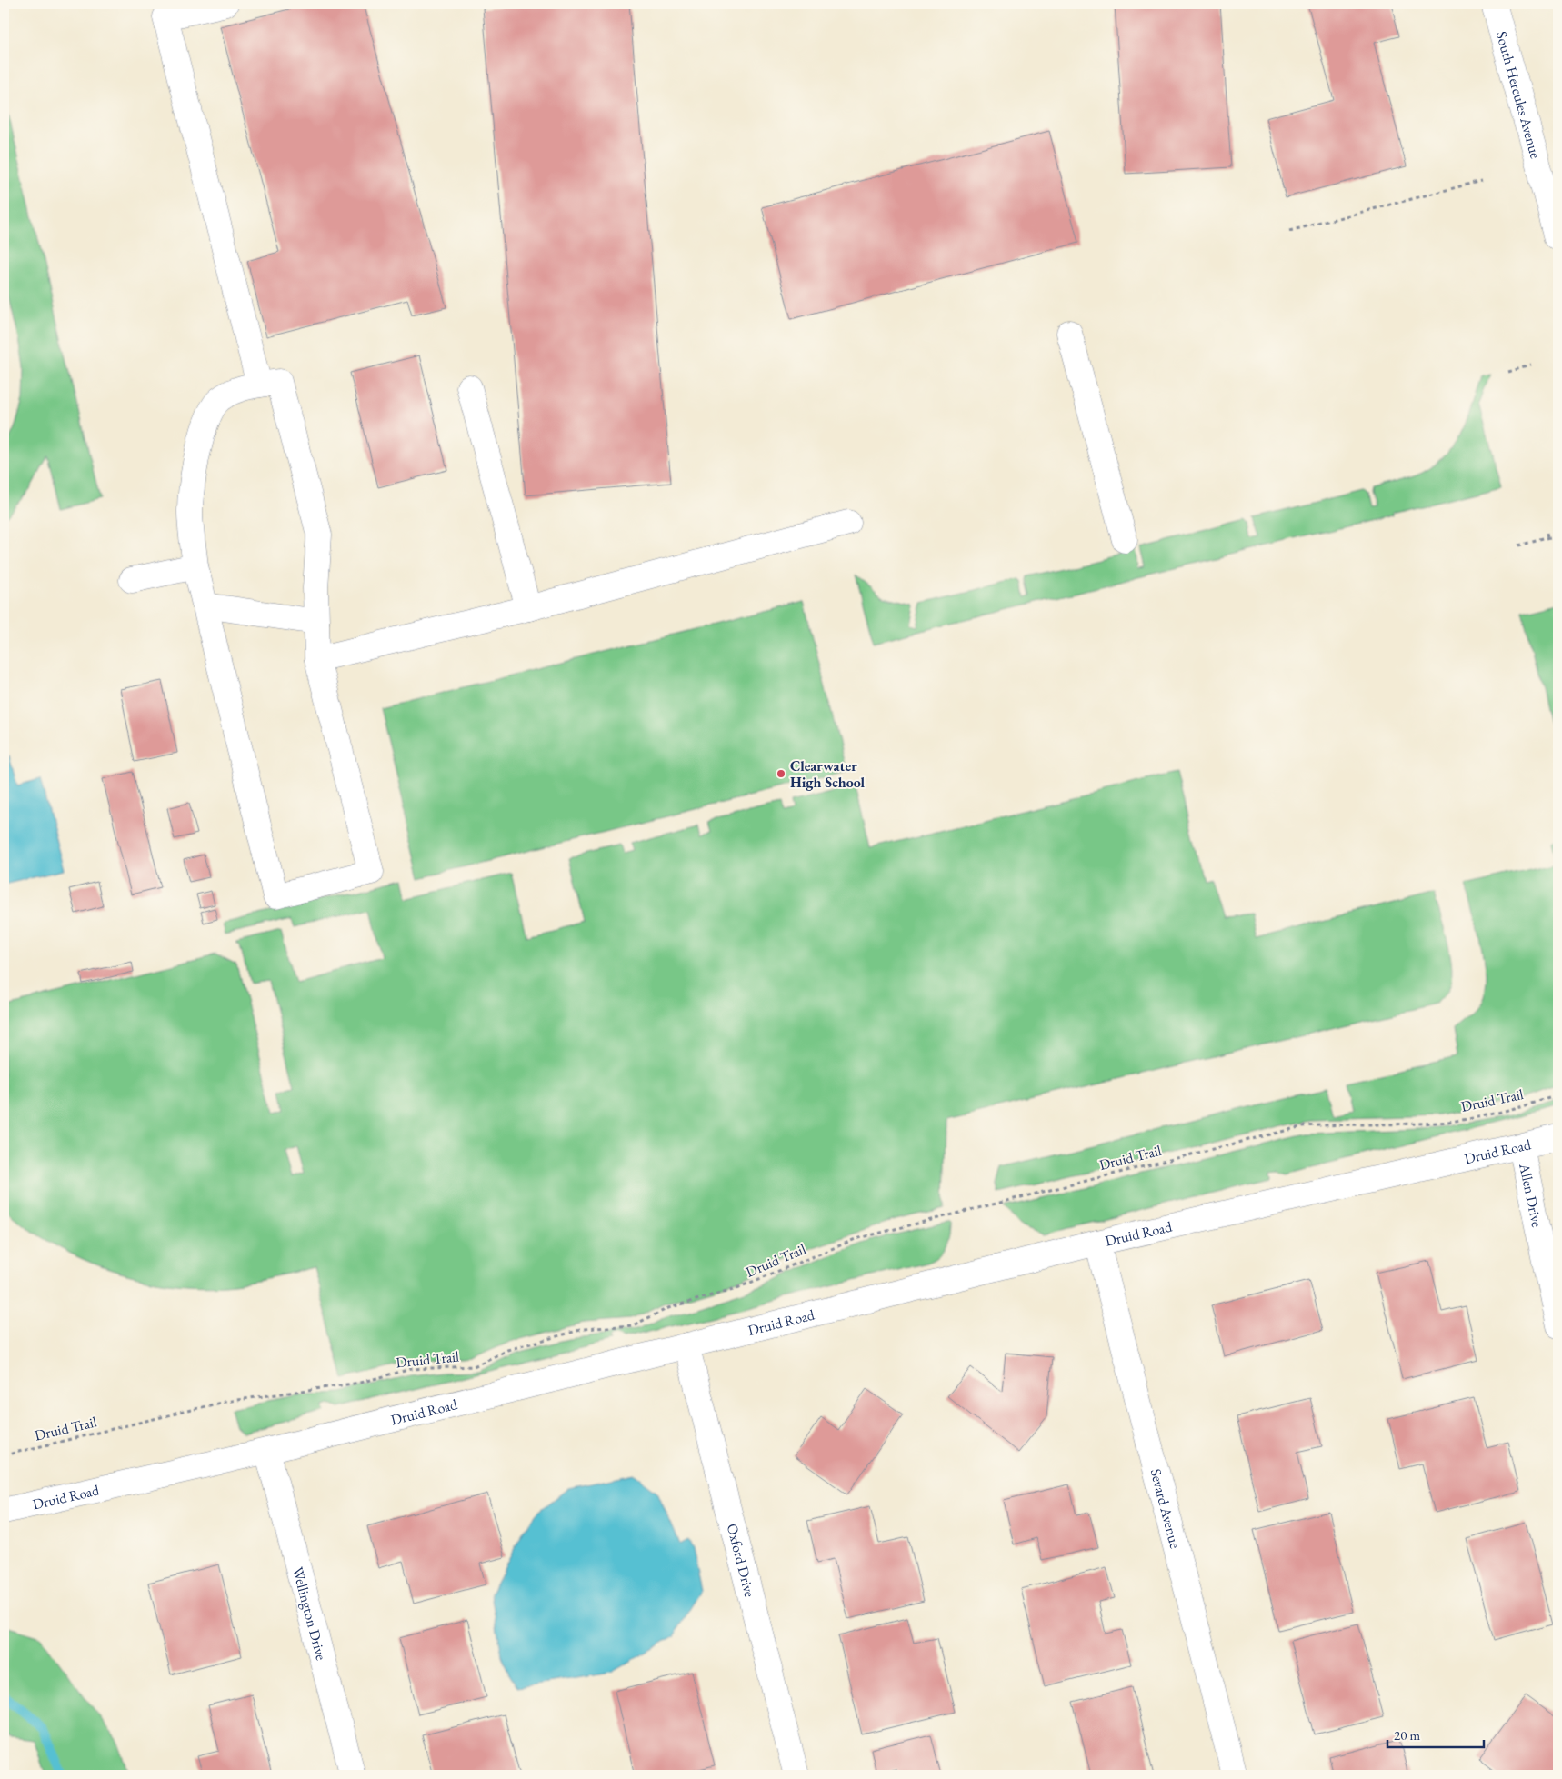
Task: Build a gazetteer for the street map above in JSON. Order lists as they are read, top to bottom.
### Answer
{
  "streets": {
    "street": [
      "South Hercules Avenue",
      "Druid Road",
      "Allen Drive",
      "Sevard Avenue",
      "Oxford Drive",
      "Wellington Drive"
    ],
    "path": ["Druid Trail"]
  },
  "crossings": [
    ["Druid Road", "Allen Drive"],
    ["Druid Road", "Sevard Avenue"],
    ["Druid Road", "Oxford Drive"],
    ["Druid Road", "Wellington Drive"]
  ],
  "places": ["Clearwater High School"],
  "scale_bar": "20 m"
}
